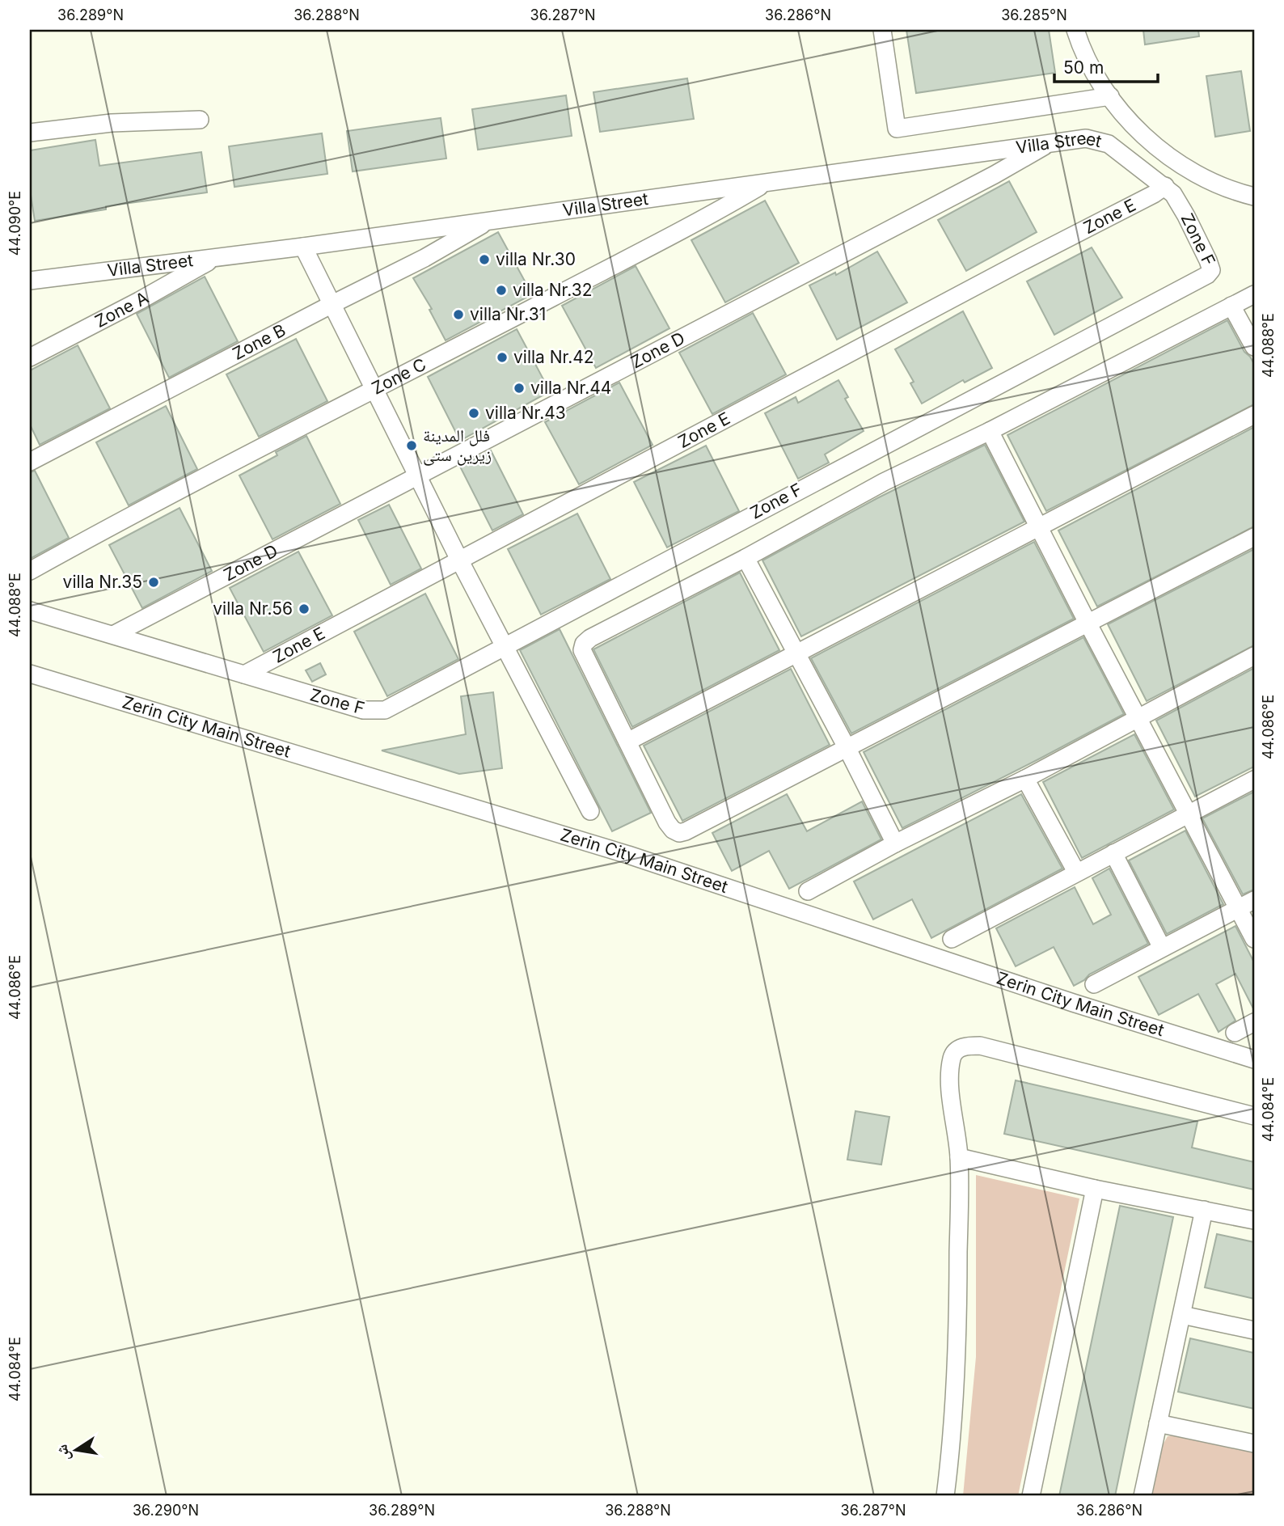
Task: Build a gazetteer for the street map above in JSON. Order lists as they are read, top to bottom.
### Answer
{
  "streets": {
    "street": [
      "Villa Street",
      "Zone E",
      "Zone F",
      "Zone A",
      "Zone B",
      "Zone D",
      "Zone C",
      "Zerin City Main Street"
    ]
  },
  "crossings": [
    ["Villa Street", "Zone E"],
    ["Villa Street", "Zone F"],
    ["Villa Street", "Zone A"],
    ["Villa Street", "Zone B"],
    ["Villa Street", "Zone D"],
    ["Villa Street", "Zone C"],
    ["Zone E", "Zone F"]
  ],
  "places": [
    "villa Nr.30",
    "villa Nr.32",
    "villa Nr.31",
    "villa Nr.42",
    "villa Nr.44",
    "villa Nr.43",
    "فلل المدينة زیرین ستی",
    "villa Nr.35",
    "villa Nr.56"
  ],
  "scale_bar": "50 m",
  "north": "left",
  "coordinates": [
    "36.289°N",
    "36.288°N",
    "36.287°N",
    "36.286°N",
    "36.285°N",
    "44.090°E",
    "44.088°E",
    "44.086°E",
    "44.084°E",
    "36.290°N"
  ]
}
